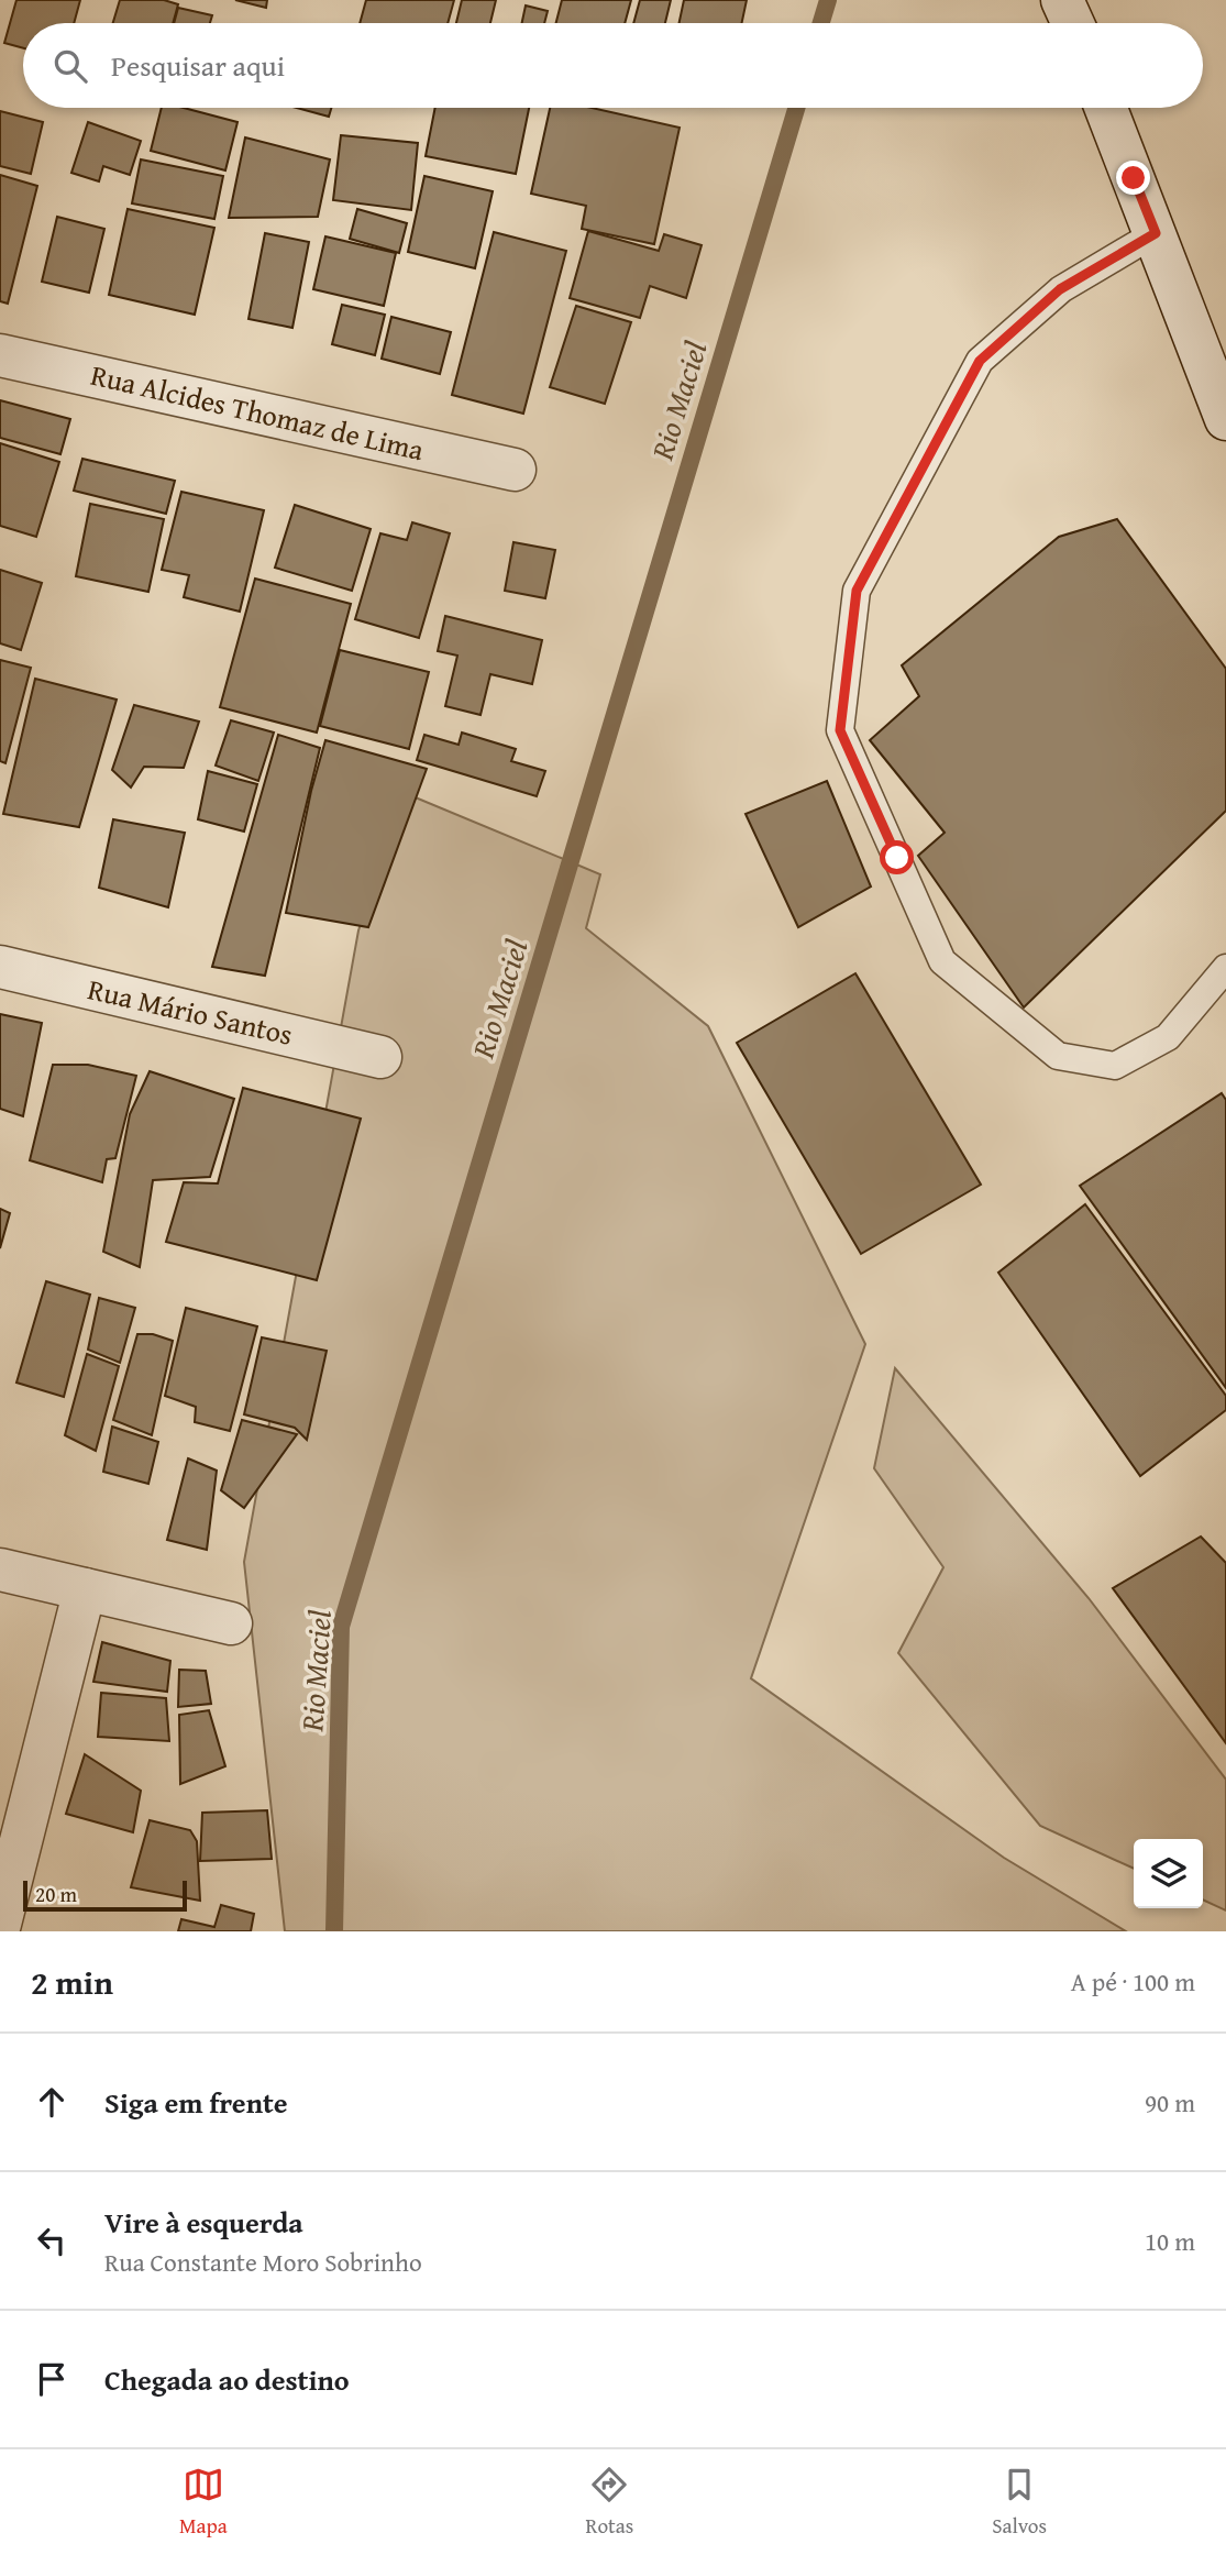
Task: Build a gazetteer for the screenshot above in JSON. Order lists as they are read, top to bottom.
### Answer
{
  "streets": {
    "street": ["Rua Alcides Thomaz de Lima", "Rua Mário Santos"]
  },
  "water": ["Rio Maciel"],
  "scale_bar": "20 m",
  "page": {
    "search": "Pesquisar aqui",
    "scale": "20 m",
    "heading": ["2 min", "A pé · 100 m"],
    "list": [
      ["Siga em frente", "90 m"],
      ["Vire à esquerda", "Rua Constante Moro Sobrinho", "10 m"],
      "Chegada ao destino"
    ],
    "nav": ["Mapa", "Rotas", "Salvos"]
  }
}
